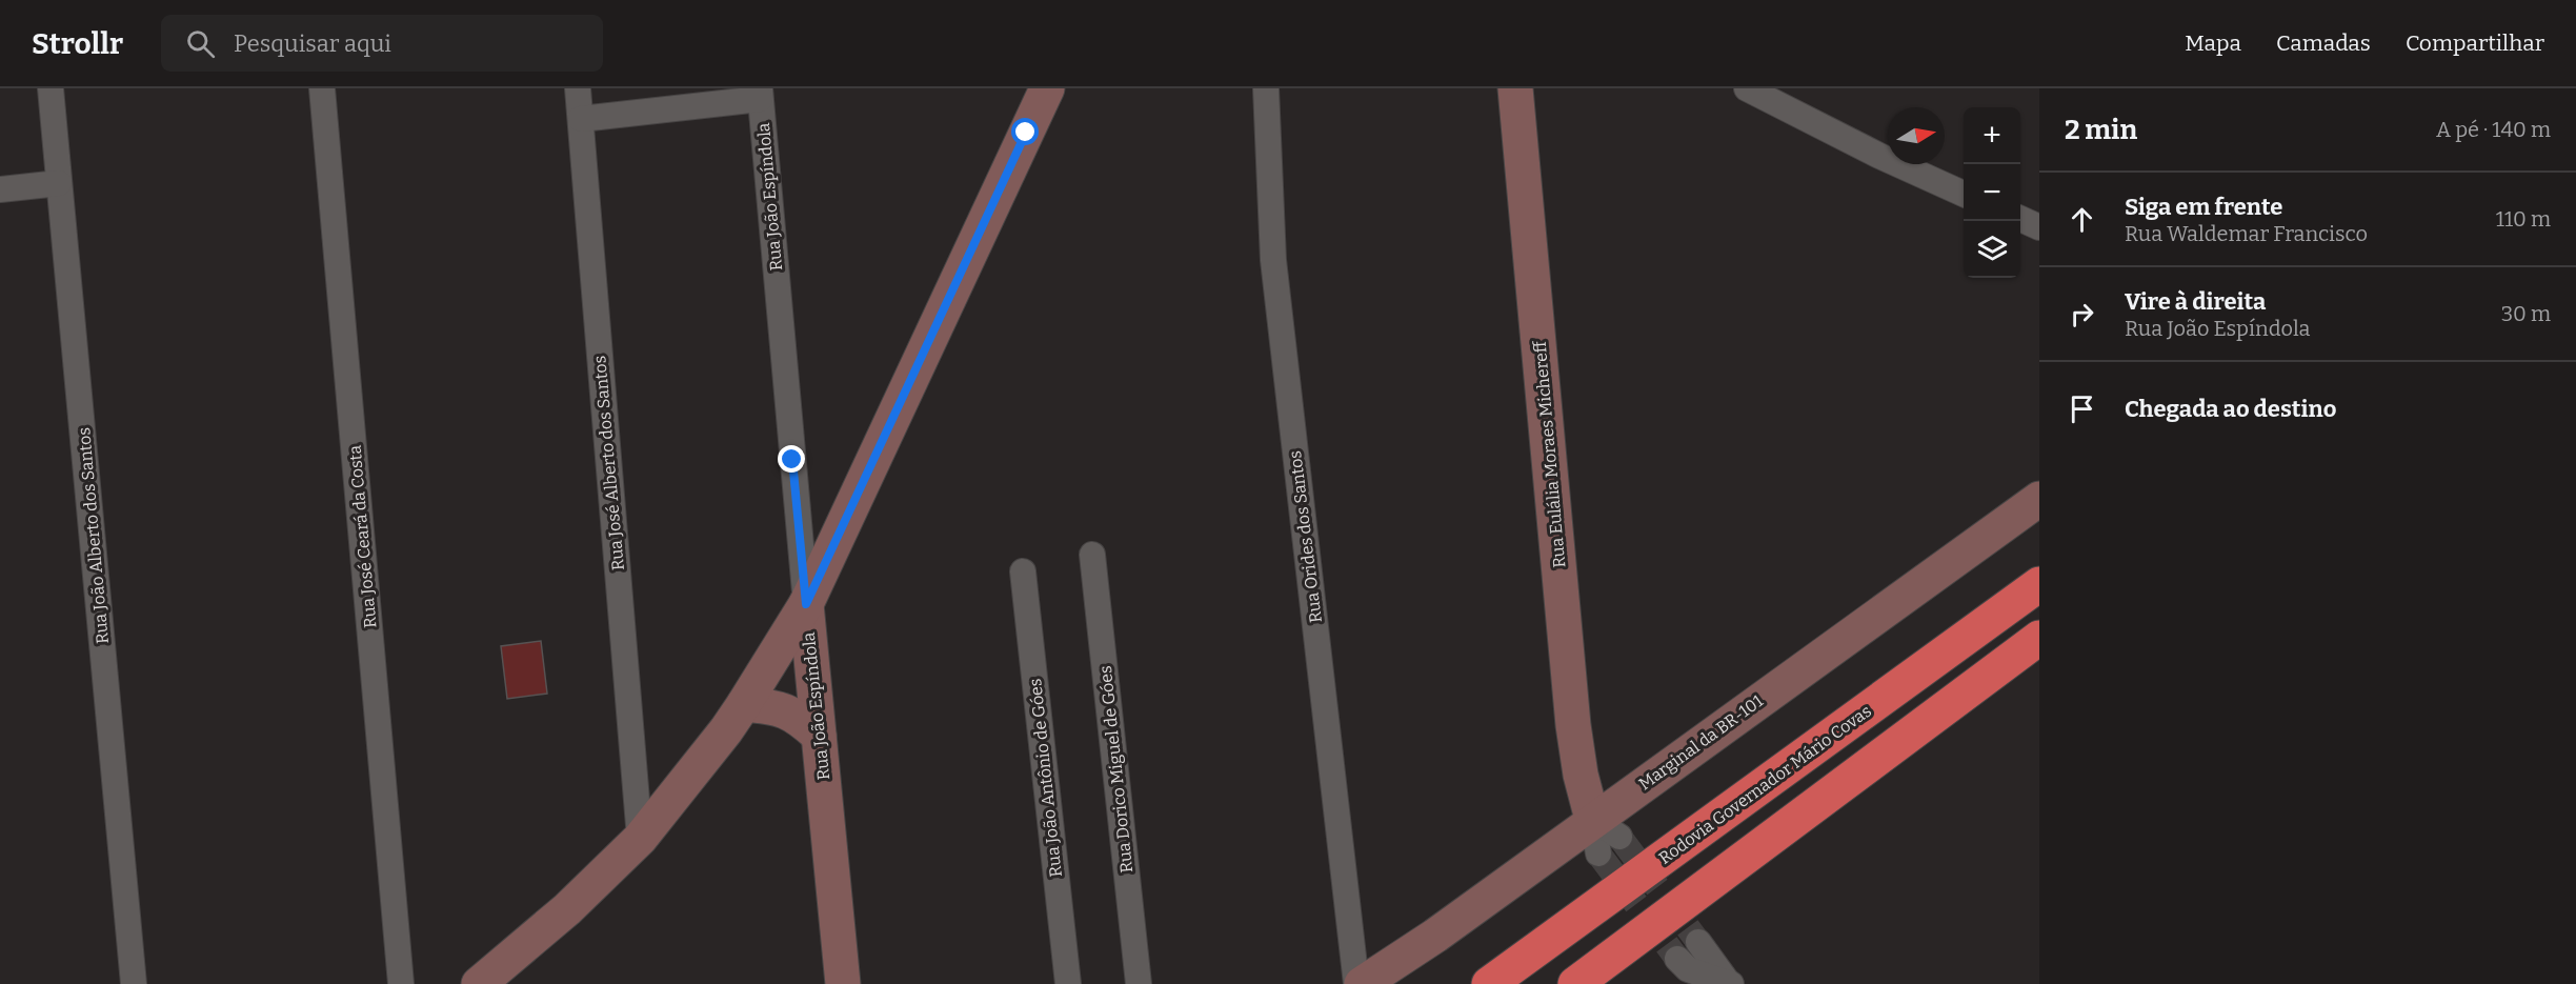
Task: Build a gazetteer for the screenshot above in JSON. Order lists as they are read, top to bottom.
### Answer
{
  "streets": {
    "highway": ["Rodovia Governador Mário Covas"],
    "street": [
      "Rua João Espíndola",
      "Rua Eulália Moraes Michereff",
      "Rua José Alberto dos Santos",
      "Rua João Alberto dos Santos",
      "Rua José Ceará da Costa",
      "Rua Orides dos Santos",
      "Marginal da BR-101",
      "Rua Dorico Miguel de Góes",
      "Rua João Antônio de Góes"
    ]
  },
  "crossings": [
    ["Rua Eulália Moraes Michereff", "Marginal da BR-101"]
  ],
  "north": "right",
  "page": {
    "header": "Strollr",
    "search": "Pesquisar aqui",
    "nav": ["Mapa", "Camadas", "Compartilhar"],
    "heading": ["2 min", "A pé · 140 m"],
    "map_buttons": ["+", "−"],
    "list": [
      ["Siga em frente", "Rua Waldemar Francisco", "110 m"],
      ["Vire à direita", "Rua João Espíndola", "30 m"],
      "Chegada ao destino"
    ]
  }
}
